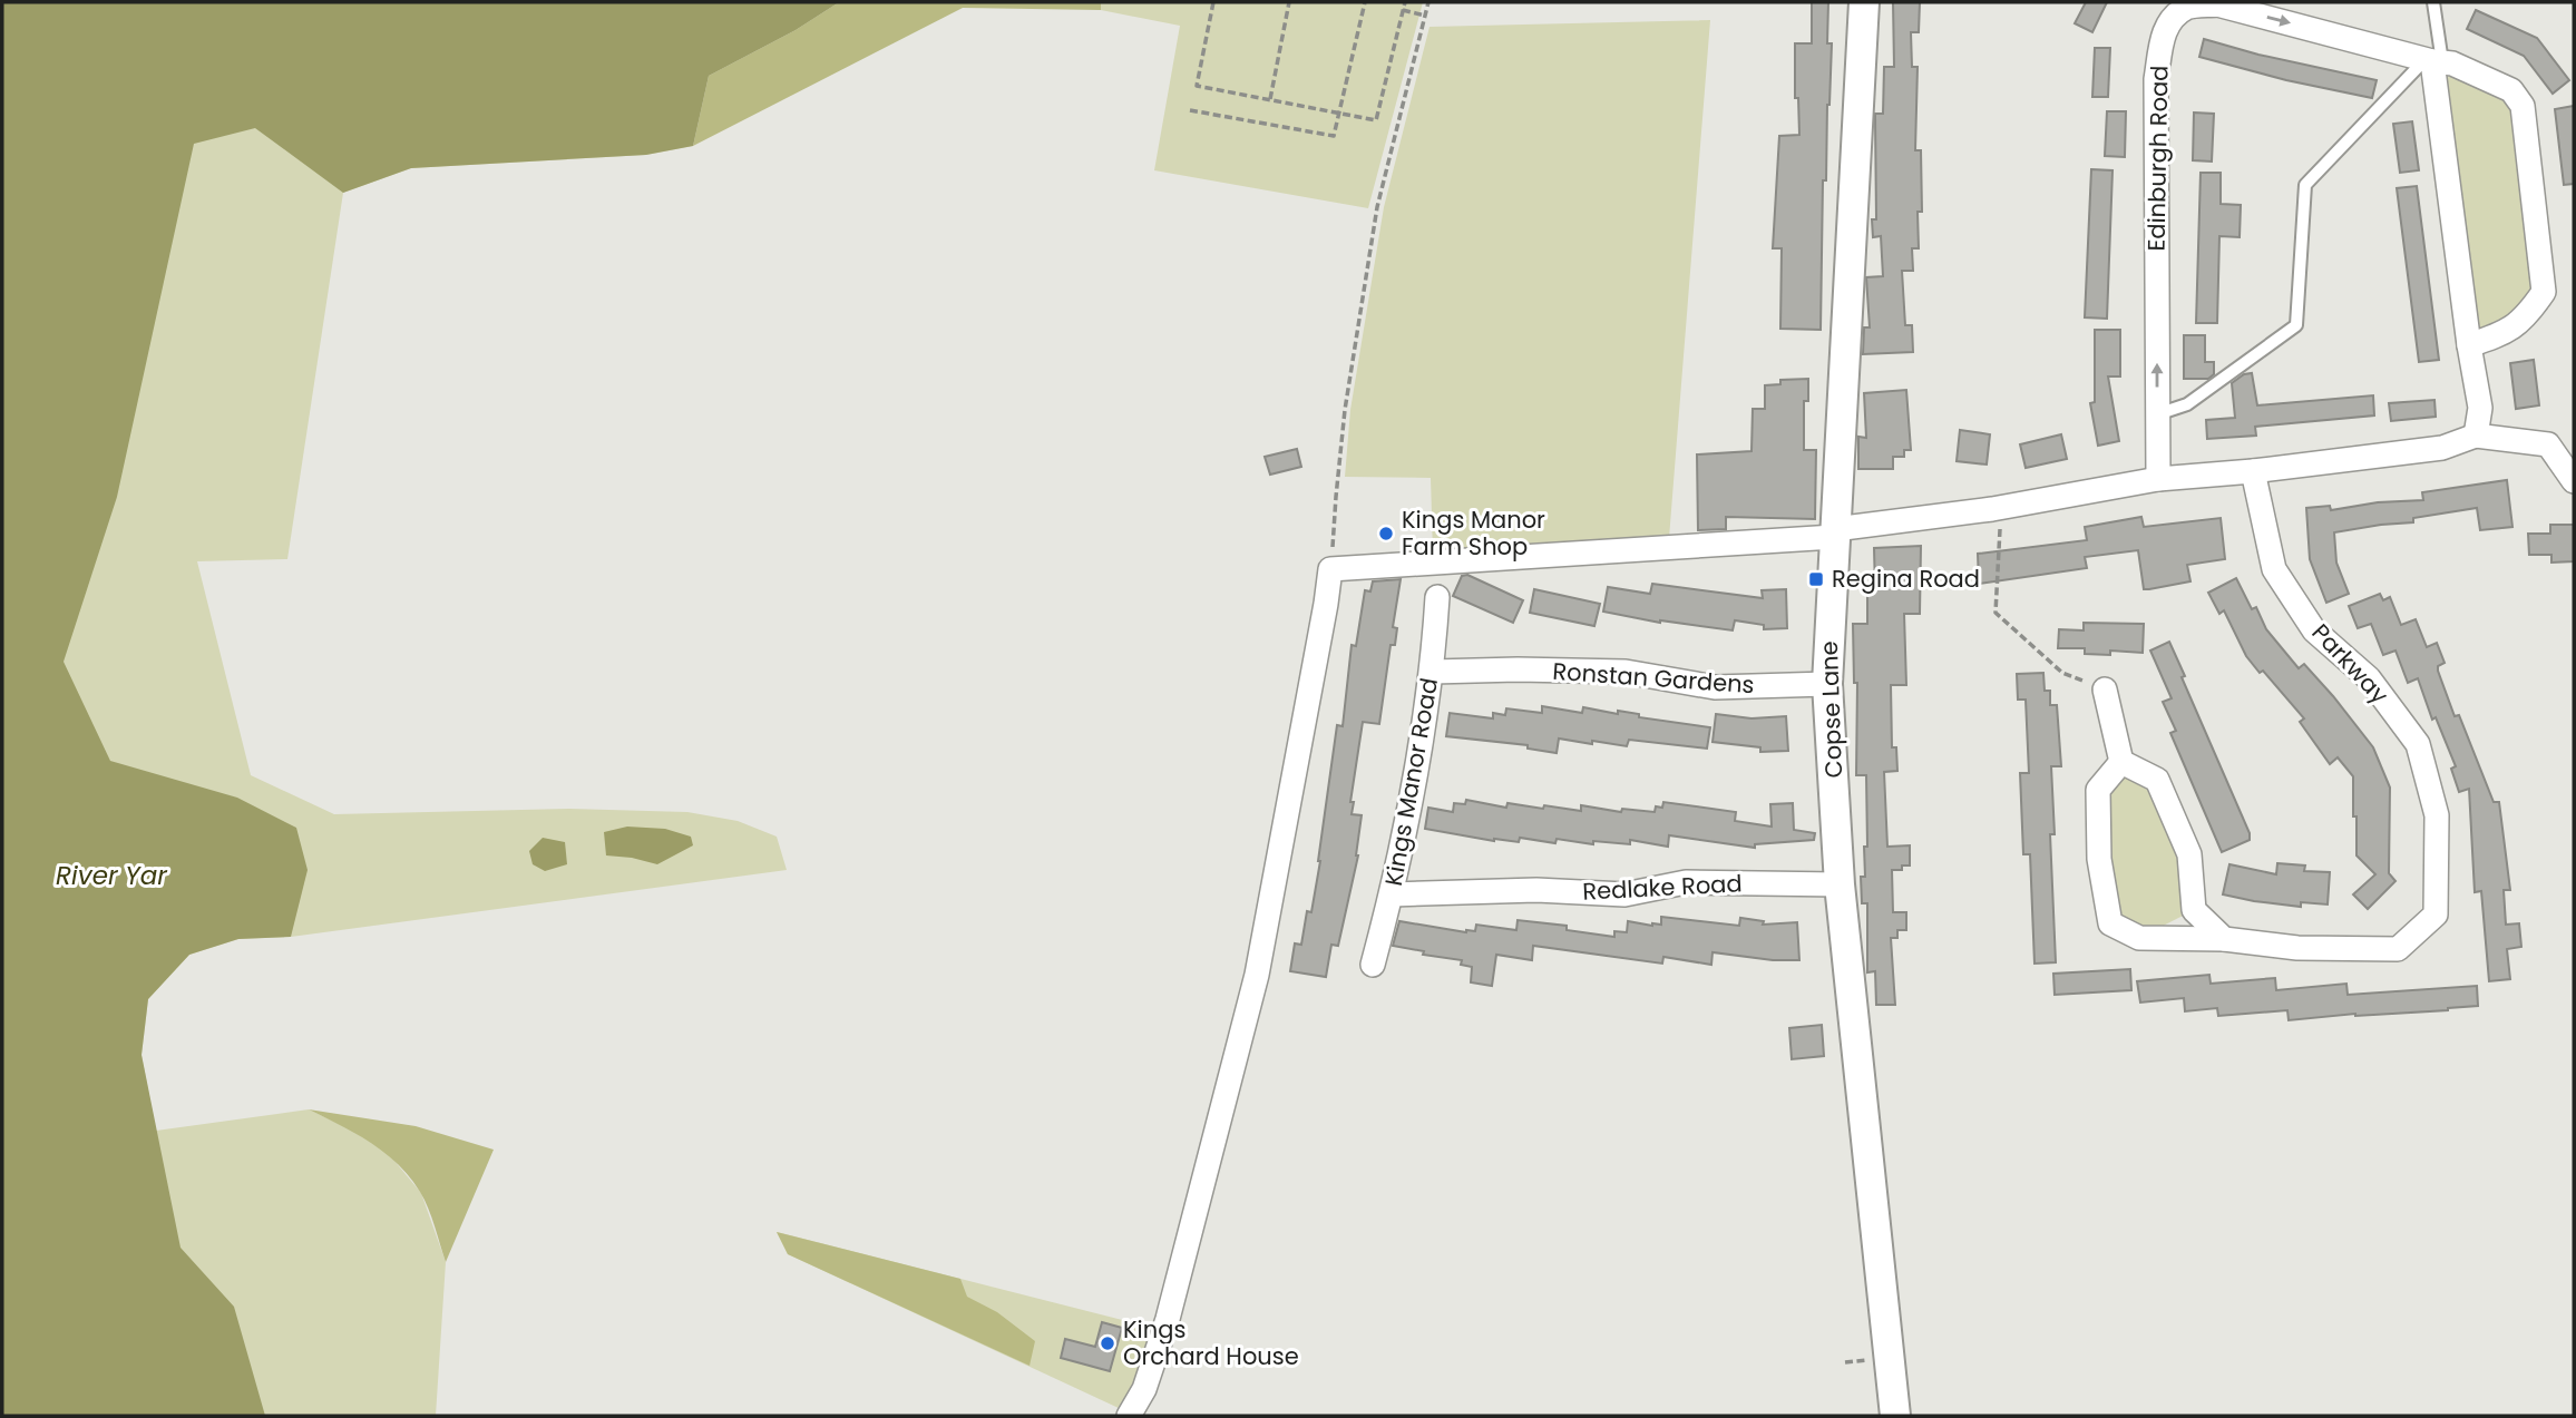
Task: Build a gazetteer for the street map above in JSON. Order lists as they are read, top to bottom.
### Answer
{
  "streets": {
    "street": [
      "Edinburgh Road",
      "Parkway",
      "Ronstan Gardens",
      "Copse Lane",
      "Kings Manor Road",
      "Redlake Road"
    ]
  },
  "crossings": [
    ["Ronstan Gardens", "Copse Lane"],
    ["Ronstan Gardens", "Kings Manor Road"],
    ["Copse Lane", "Redlake Road"],
    ["Kings Manor Road", "Redlake Road"]
  ],
  "water": ["River Yar"],
  "places": {
    "other": ["Kings Manor Farm Shop", "Kings Orchard House"],
    "transit": ["Regina Road"]
  }
}
